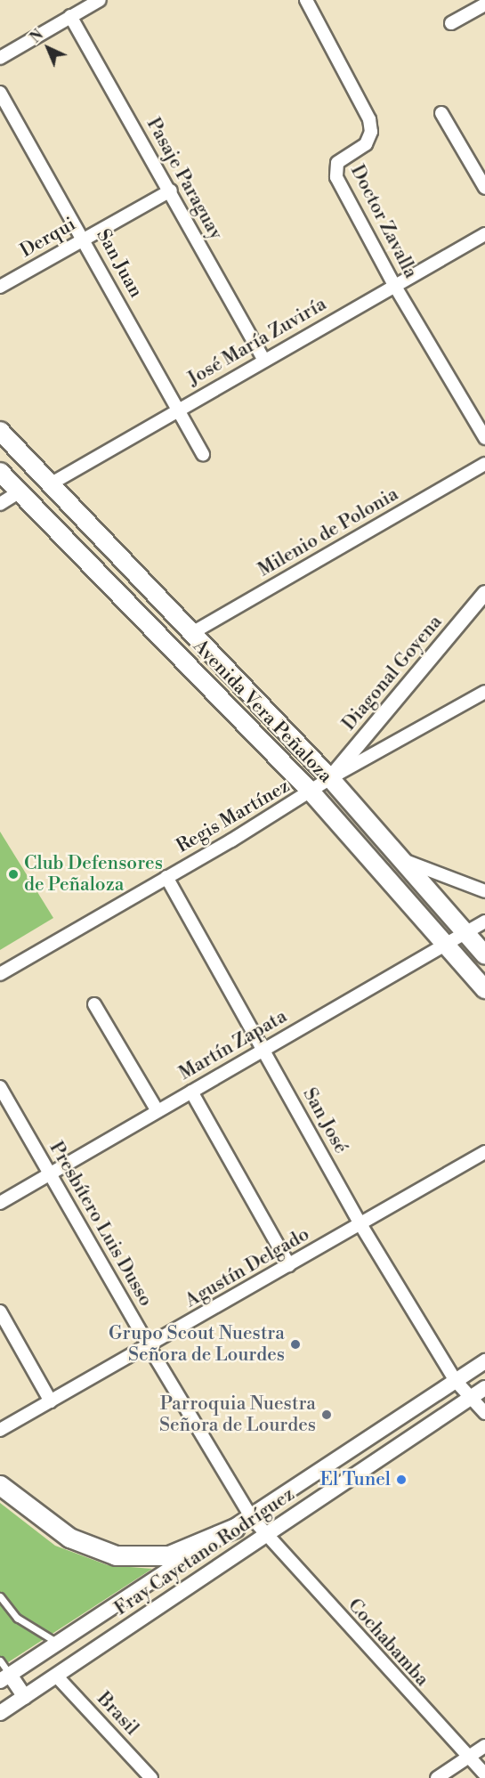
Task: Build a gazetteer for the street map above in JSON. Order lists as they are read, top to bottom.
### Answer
{
  "streets": {
    "main road": ["Avenida Vera Peñaloza"],
    "street": [
      "Pasaje Paraguay",
      "Doctor Zavalla",
      "Derqui",
      "San Juan",
      "José María Zuviría",
      "Milenio de Polonia",
      "Diagonal Goyena",
      "Regis Martínez",
      "Martín Zapata",
      "San José",
      "Presbítero Luis Dusso",
      "Agustín Delgado",
      "Fray Cayetano Rodríguez",
      "Cochabamba",
      "Brasil"
    ]
  },
  "crossings": [
    ["Pasaje Paraguay", "Derqui"],
    ["Pasaje Paraguay", "José María Zuviría"],
    ["Doctor Zavalla", "José María Zuviría"],
    ["Derqui", "San Juan"],
    ["San Juan", "José María Zuviría"],
    ["José María Zuviría", "Avenida Vera Peñaloza"],
    ["Milenio de Polonia", "Avenida Vera Peñaloza"],
    ["Diagonal Goyena", "Avenida Vera Peñaloza"],
    ["Diagonal Goyena", "Regis Martínez"],
    ["Avenida Vera Peñaloza", "Regis Martínez"],
    ["Avenida Vera Peñaloza", "Martín Zapata"],
    ["Regis Martínez", "San José"],
    ["Martín Zapata", "San José"],
    ["Martín Zapata", "Presbítero Luis Dusso"],
    ["San José", "Agustín Delgado"],
    ["San José", "Fray Cayetano Rodríguez"],
    ["Presbítero Luis Dusso", "Agustín Delgado"],
    ["Presbítero Luis Dusso", "Fray Cayetano Rodríguez"],
    ["Presbítero Luis Dusso", "Cochabamba"],
    ["Fray Cayetano Rodríguez", "Cochabamba"],
    ["Fray Cayetano Rodríguez", "Brasil"]
  ],
  "places": [
    "Club Defensores de Peñaloza",
    "Grupo Scout Nuestra Señora de Lourdes",
    "Parroquia Nuestra Señora de Lourdes",
    "El Tunel"
  ],
  "north": "top left"
}
